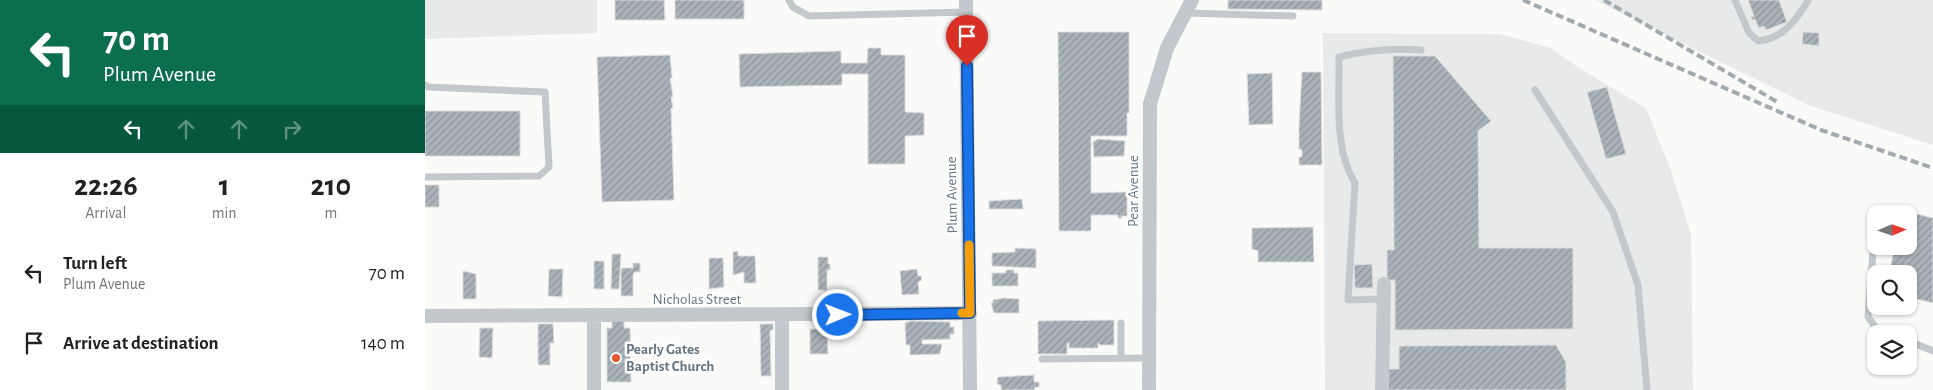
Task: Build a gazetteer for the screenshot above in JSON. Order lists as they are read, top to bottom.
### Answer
{
  "streets": {
    "street": ["Pear Avenue", "Plum Avenue", "Nicholas Street"]
  },
  "crossings": [
    ["Plum Avenue", "Nicholas Street"]
  ],
  "places": ["Pearly Gates Baptist Church"],
  "north": "right",
  "page": {
    "turn": ["70 m", "Plum Avenue"],
    "eta": [
      "22:26",
      "Arrival",
      "1",
      "min",
      "210",
      "m"
    ],
    "list": [
      {
        "name": "Turn left",
        "note": "Plum Avenue",
        "value": "70 m"
      },
      {
        "name": "Arrive at destination",
        "value": "140 m"
      }
    ]
  }
}
